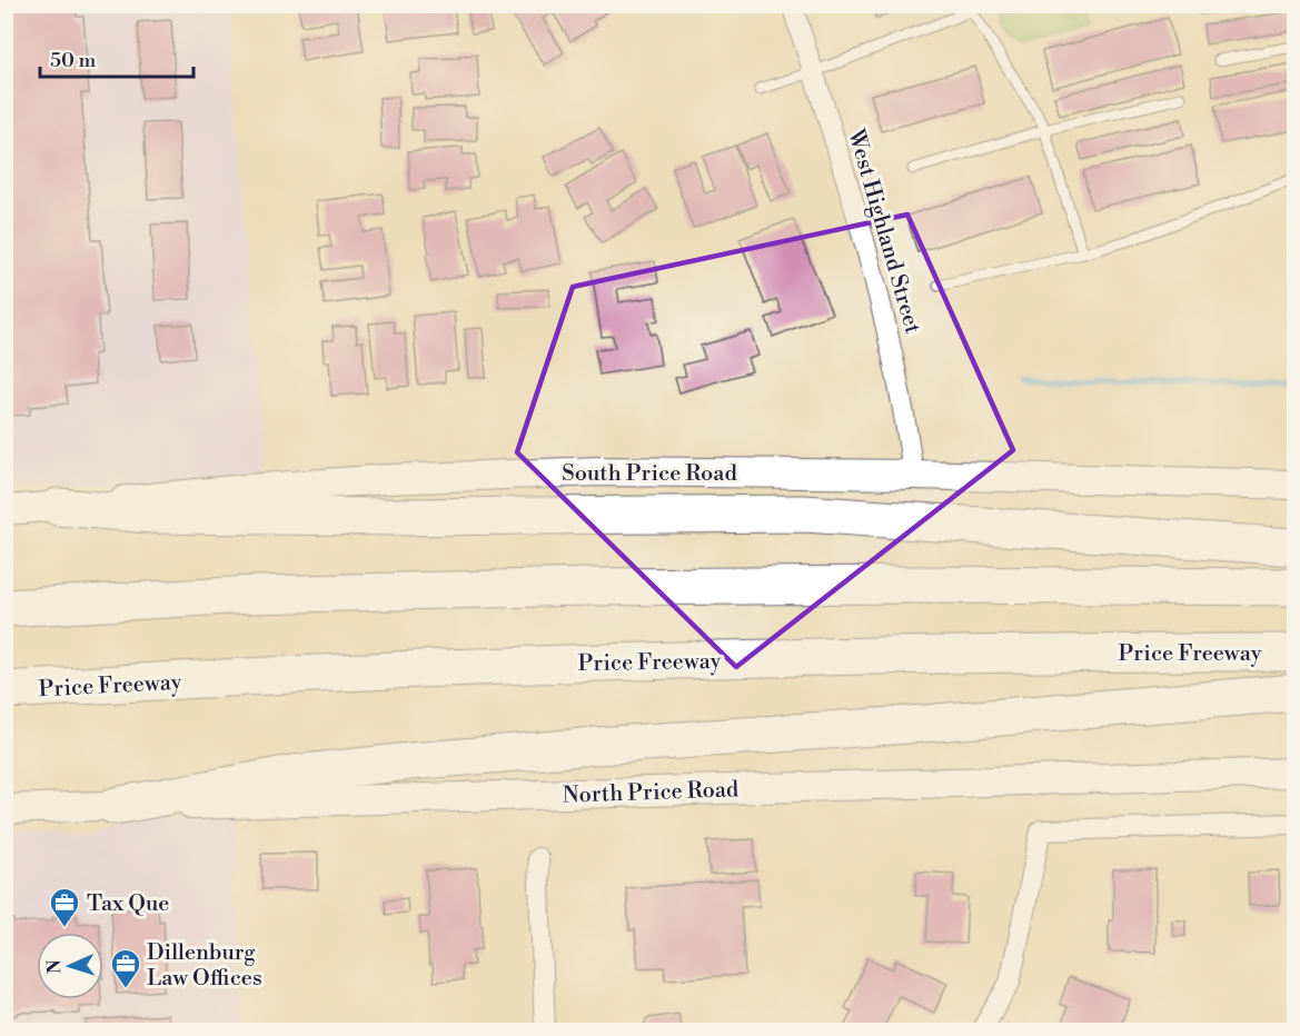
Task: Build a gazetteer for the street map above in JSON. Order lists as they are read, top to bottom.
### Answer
{
  "streets": {
    "highway": ["Price Freeway"],
    "main road": ["South Price Road", "North Price Road"],
    "street": ["West Highland Street"]
  },
  "crossings": [
    ["West Highland Street", "South Price Road"]
  ],
  "places": {
    "office": ["Tax Que", "Dillenburg Law Offices"]
  },
  "scale_bar": "50 m",
  "north": "left"
}
